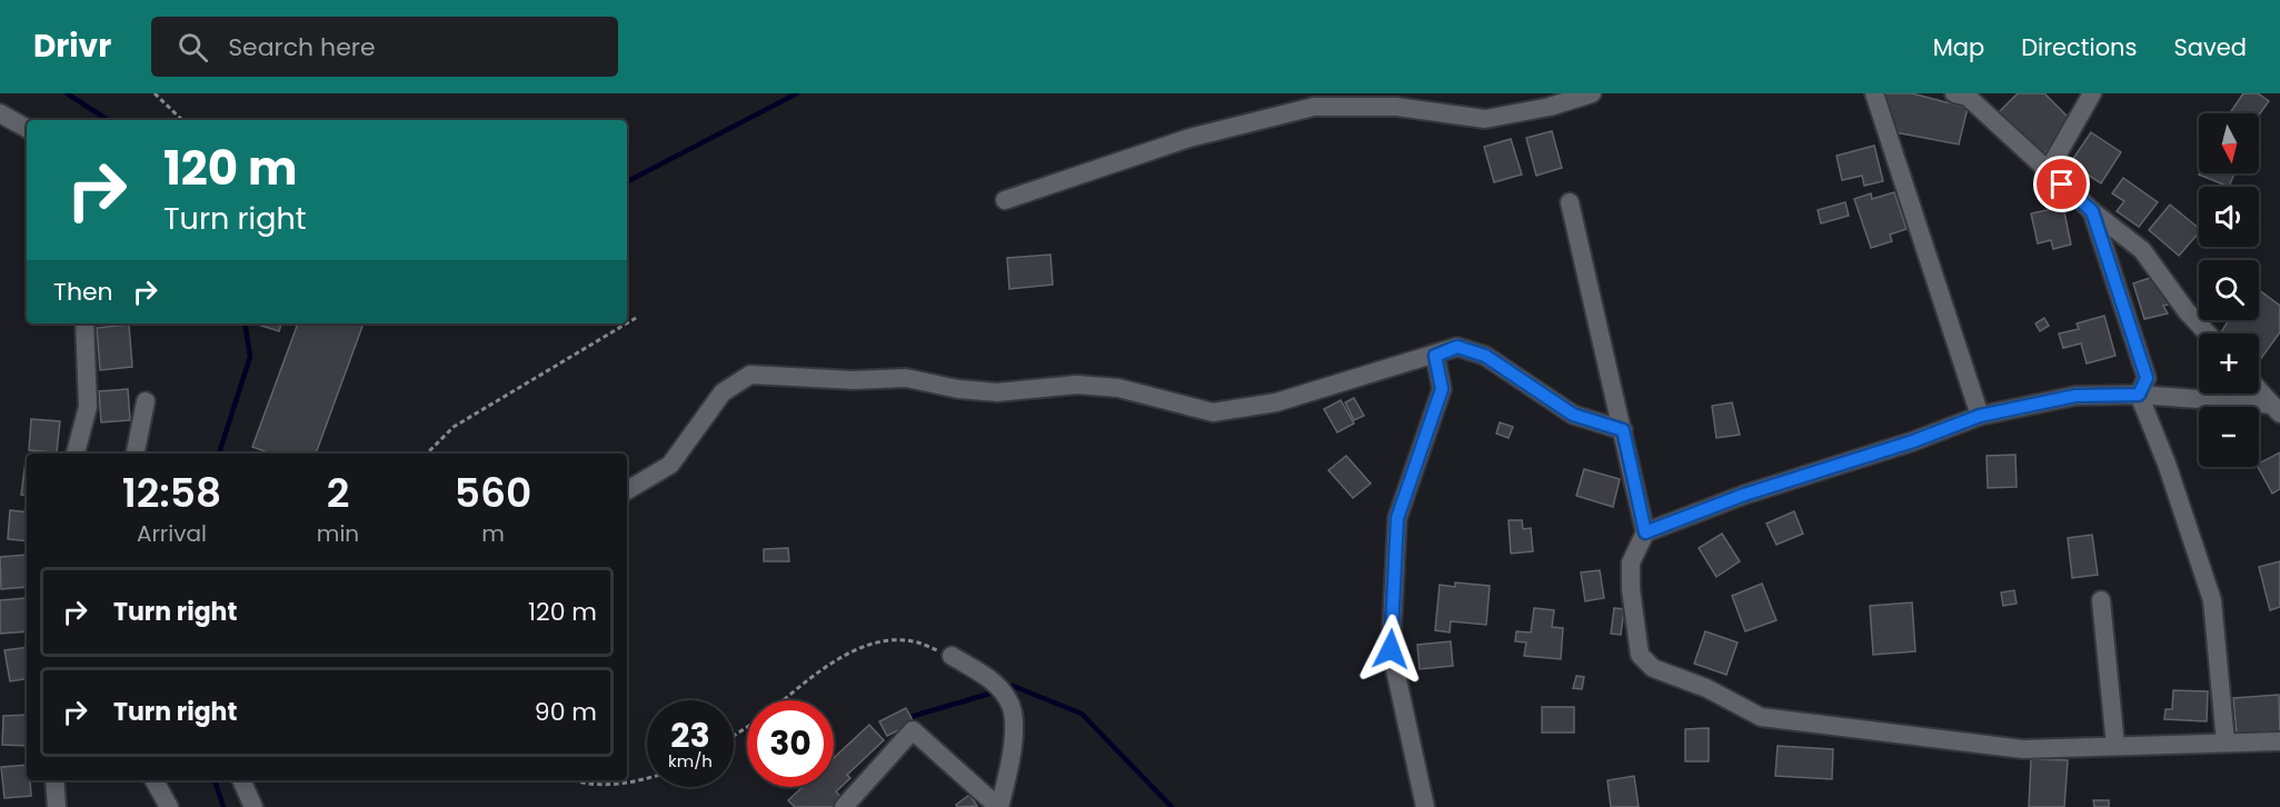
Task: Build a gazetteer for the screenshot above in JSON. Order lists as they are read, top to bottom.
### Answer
{
  "north": "bottom",
  "page": {
    "header": "Drivr",
    "search": "Search here",
    "nav": ["Map", "Directions", "Saved"],
    "map_buttons": ["+", "−"],
    "turn": ["120 m", "Turn right"],
    "then": "Then",
    "eta": [
      "12:58",
      "Arrival",
      "2",
      "min",
      "560",
      "m"
    ],
    "list": [
      {
        "name": "Turn right",
        "value": "120 m"
      },
      {
        "name": "Turn right",
        "value": "90 m"
      }
    ],
    "speed": "23 km/h",
    "limit": "30"
  }
}
